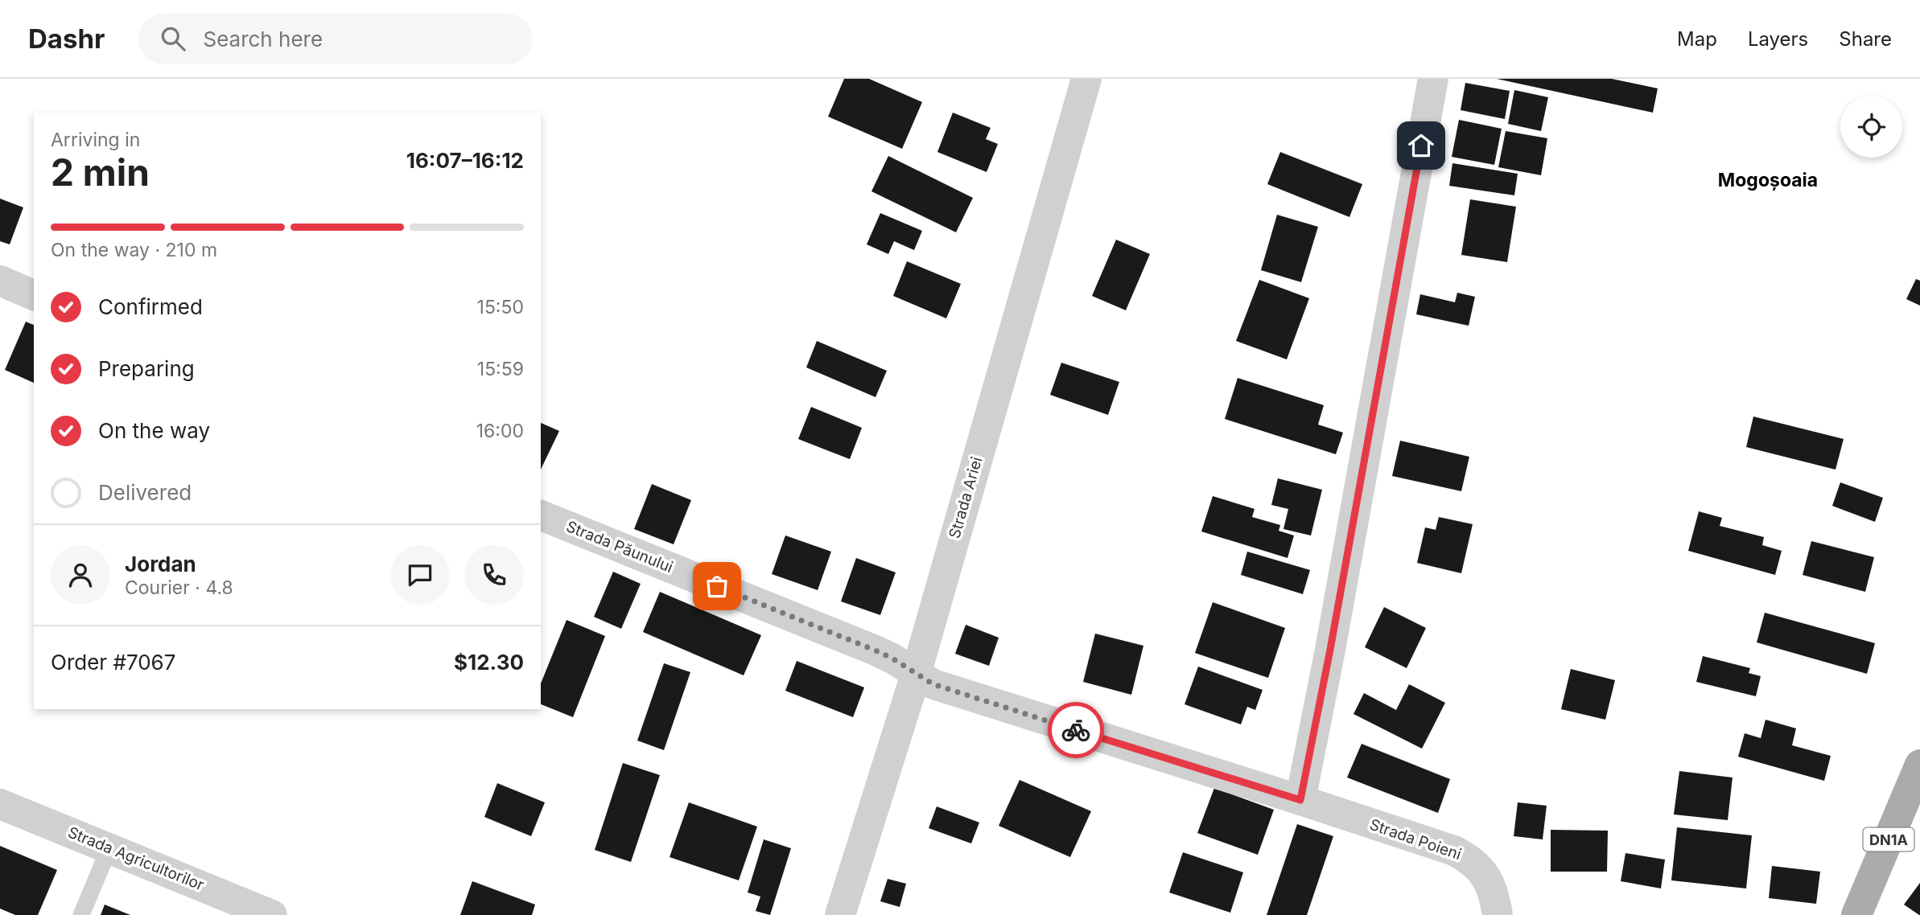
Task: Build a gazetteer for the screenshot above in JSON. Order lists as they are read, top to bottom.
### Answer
{
  "streets": {
    "main road": ["DN1A"],
    "street": [
      "Strada Ariei",
      "Strada Păunului",
      "Strada Poieni",
      "Strada Agricultorilor"
    ]
  },
  "crossings": [
    ["Strada Ariei", "Strada Păunului"],
    ["Strada Ariei", "Strada Poieni"],
    ["Strada Păunului", "Strada Poieni"]
  ],
  "districts": ["Mogoșoaia"],
  "page": {
    "header": "Dashr",
    "search": "Search here",
    "nav": ["Map", "Layers", "Share"],
    "heading": ["2 min", "Arriving in", "16:07–16:12"],
    "panel": [
      "Jordan",
      "Courier · 4.8",
      "Order #7067",
      "$12.30"
    ],
    "bar": "On the way · 210 m",
    "list": [
      ["Confirmed", "15:50"],
      ["Preparing", "15:59"],
      ["On the way", "16:00"],
      "Delivered"
    ]
  }
}
